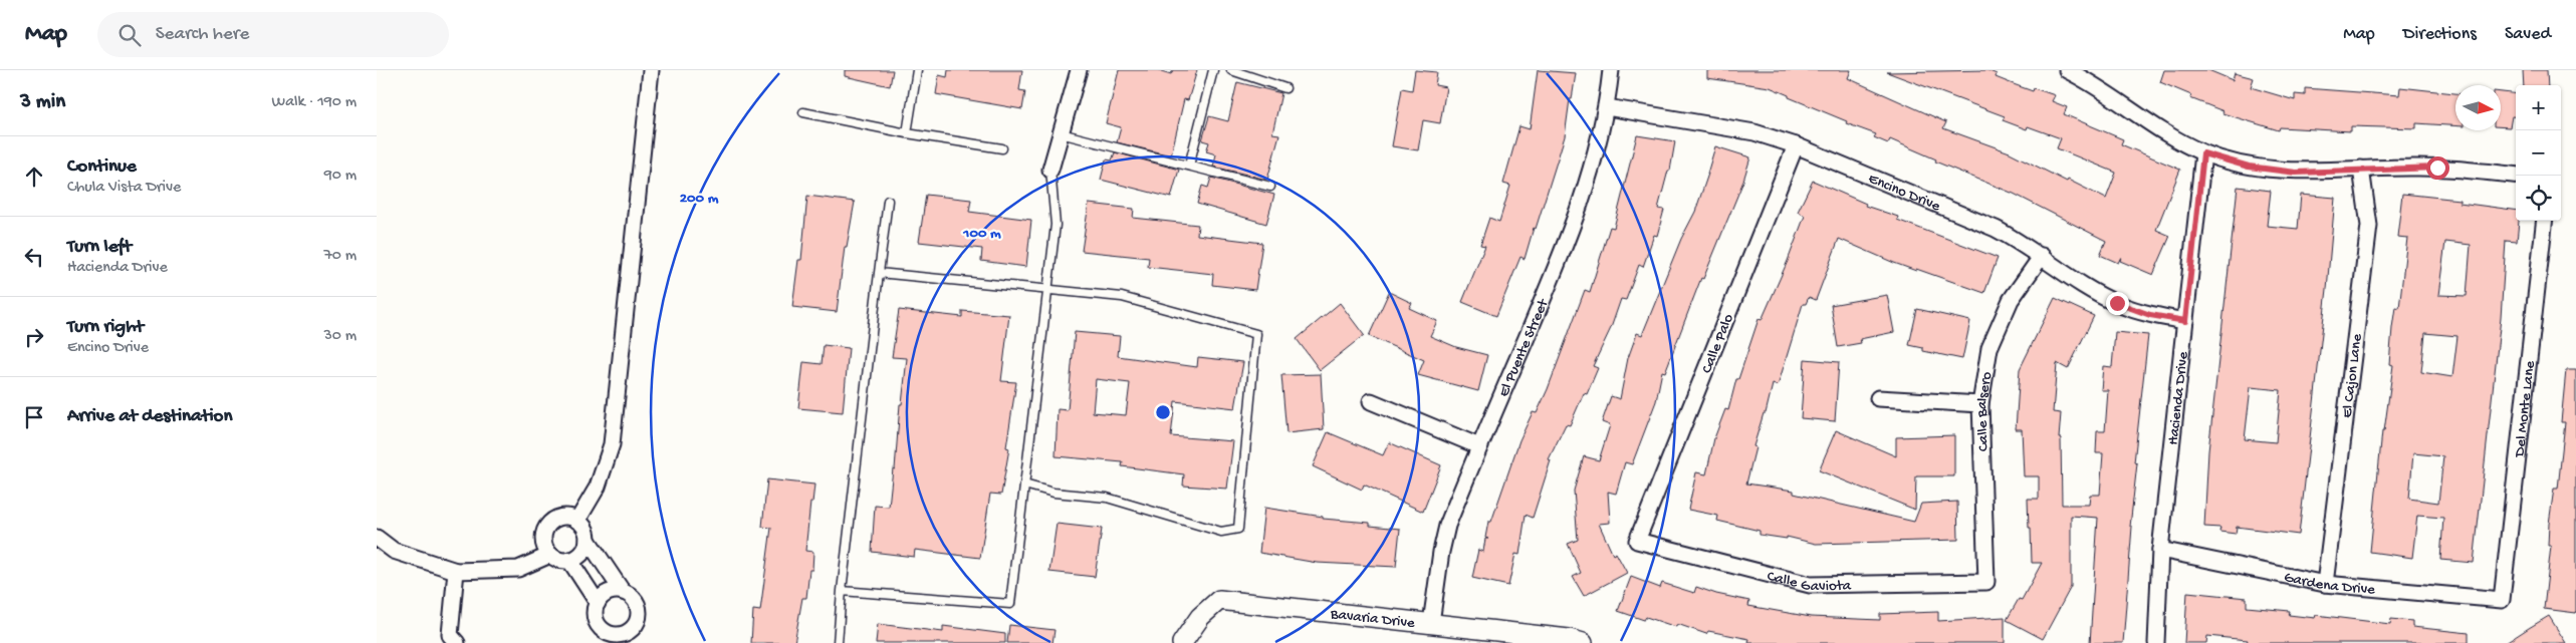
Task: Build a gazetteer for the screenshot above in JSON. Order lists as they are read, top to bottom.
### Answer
{
  "streets": {
    "street": [
      "Encino Drive",
      "Calle Palo",
      "El Puente Street",
      "El Cajon Lane",
      "Hacienda Drive",
      "Del Monte Lane",
      "Calle Balsero",
      "Calle Gaviota",
      "Gardena Drive",
      "Bavaria Drive"
    ]
  },
  "crossings": [
    ["Encino Drive", "Calle Palo"],
    ["Encino Drive", "El Puente Street"],
    ["Encino Drive", "Hacienda Drive"],
    ["Encino Drive", "Calle Balsero"],
    ["Calle Palo", "Calle Gaviota"],
    ["El Puente Street", "Bavaria Drive"],
    ["El Cajon Lane", "Gardena Drive"],
    ["Hacienda Drive", "Gardena Drive"],
    ["Del Monte Lane", "Gardena Drive"],
    ["Calle Balsero", "Calle Gaviota"]
  ],
  "north": "right",
  "page": {
    "header": "Map",
    "search": "Search here",
    "nav": ["Map", "Directions", "Saved"],
    "heading": ["3 min", "Walk · 190 m"],
    "map_buttons": ["+", "−"],
    "list": [
      ["Continue", "Chula Vista Drive", "90 m"],
      ["Turn left", "Hacienda Drive", "70 m"],
      ["Turn right", "Encino Drive", "30 m"],
      "Arrive at destination"
    ]
  },
  "rings": ["200 m", "100 m"]
}
